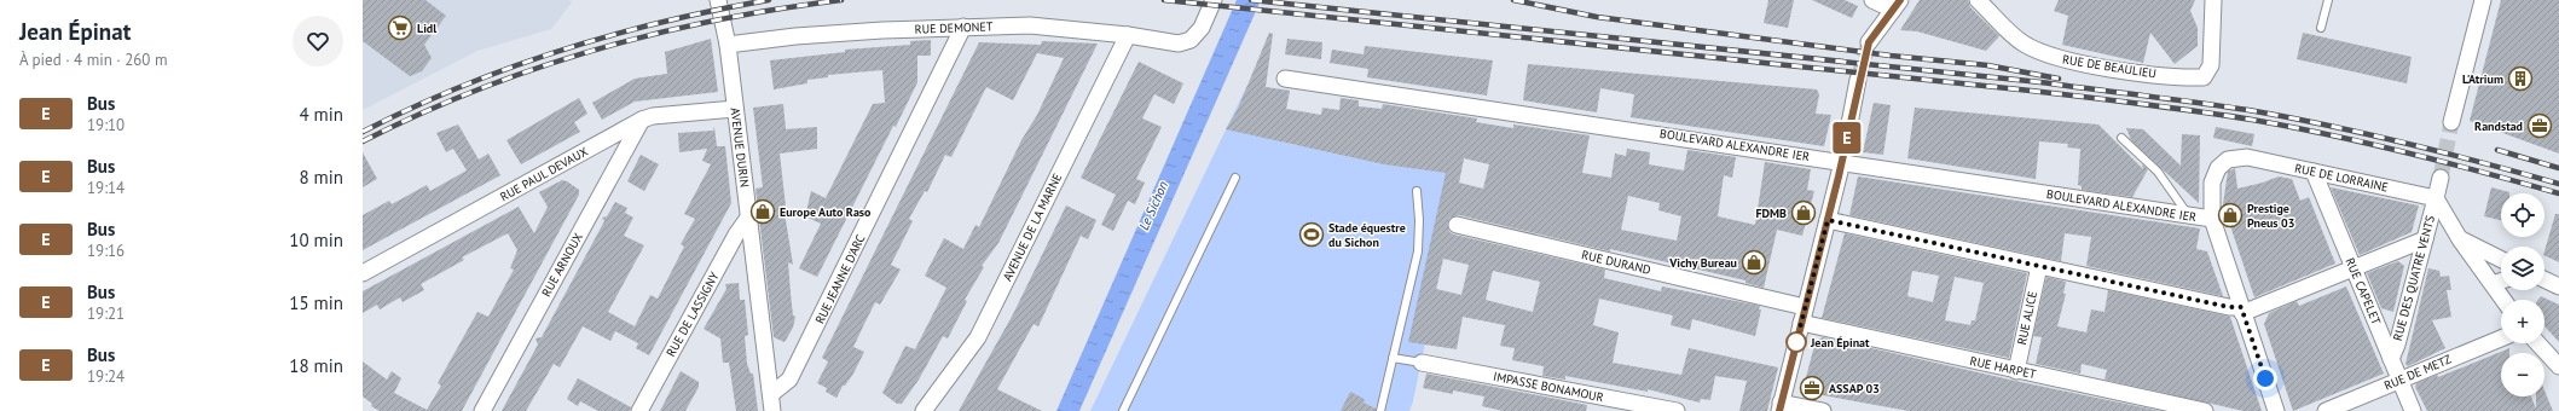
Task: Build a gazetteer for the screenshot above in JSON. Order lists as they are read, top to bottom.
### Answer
{
  "streets": {
    "street": [
      "RUE DEMONET",
      "RUE DE BEAULIEU",
      "BOULEVARD ALEXANDRE IER",
      "AVENUE DURIN",
      "RUE PAUL DEVAUX",
      "RUE DE LORRAINE",
      "AVENUE DE LA MARNE",
      "RUE DURAND",
      "RUE ARNOUX",
      "RUE DES QUATRE VENTS",
      "RUE JEANNE D'ARC",
      "RUE CAPELET",
      "RUE DE LASSIGNY",
      "RUE ALICE",
      "RUE HARPET",
      "RUE DE METZ",
      "IMPASSE BONAMOUR"
    ]
  },
  "crossings": [
    ["RUE DEMONET", "AVENUE DURIN"],
    ["RUE DEMONET", "AVENUE DE LA MARNE"],
    ["RUE DEMONET", "RUE JEANNE D'ARC"],
    ["BOULEVARD ALEXANDRE IER", "RUE DE LORRAINE"],
    ["AVENUE DURIN", "RUE PAUL DEVAUX"],
    ["AVENUE DURIN", "RUE JEANNE D'ARC"],
    ["AVENUE DURIN", "RUE DE LASSIGNY"],
    ["RUE PAUL DEVAUX", "RUE ARNOUX"],
    ["RUE DE LORRAINE", "RUE DES QUATRE VENTS"],
    ["RUE DE LORRAINE", "RUE CAPELET"],
    ["RUE DES QUATRE VENTS", "RUE CAPELET"],
    ["RUE CAPELET", "RUE DE METZ"],
    ["RUE ALICE", "RUE HARPET"]
  ],
  "water": ["Le Sichon"],
  "places": {
    "supermarket": ["Lidl"],
    "building": ["L'Atrium"],
    "office": ["Randstad", "ASSAP 03"],
    "shop": [
      "Europe Auto Raso",
      "FDMB",
      "Prestige Pneus 03",
      "Vichy Bureau"
    ],
    "sports": ["Stade équestre du Sichon"],
    "other": ["Jean Épinat"]
  },
  "lines": ["bus line E"],
  "page": {
    "heading": ["Jean Épinat", "À pied · 4 min · 260 m"],
    "on_map": "E",
    "list": [
      {
        "mark": "E",
        "name": "Bus",
        "note": "19:10",
        "value": "4 min"
      },
      {
        "mark": "E",
        "name": "Bus",
        "note": "19:14",
        "value": "8 min"
      },
      {
        "mark": "E",
        "name": "Bus",
        "note": "19:16",
        "value": "10 min"
      },
      {
        "mark": "E",
        "name": "Bus",
        "note": "19:21",
        "value": "15 min"
      },
      {
        "mark": "E",
        "name": "Bus",
        "note": "19:24",
        "value": "18 min"
      }
    ],
    "map_buttons": ["+", "−"]
  }
}
